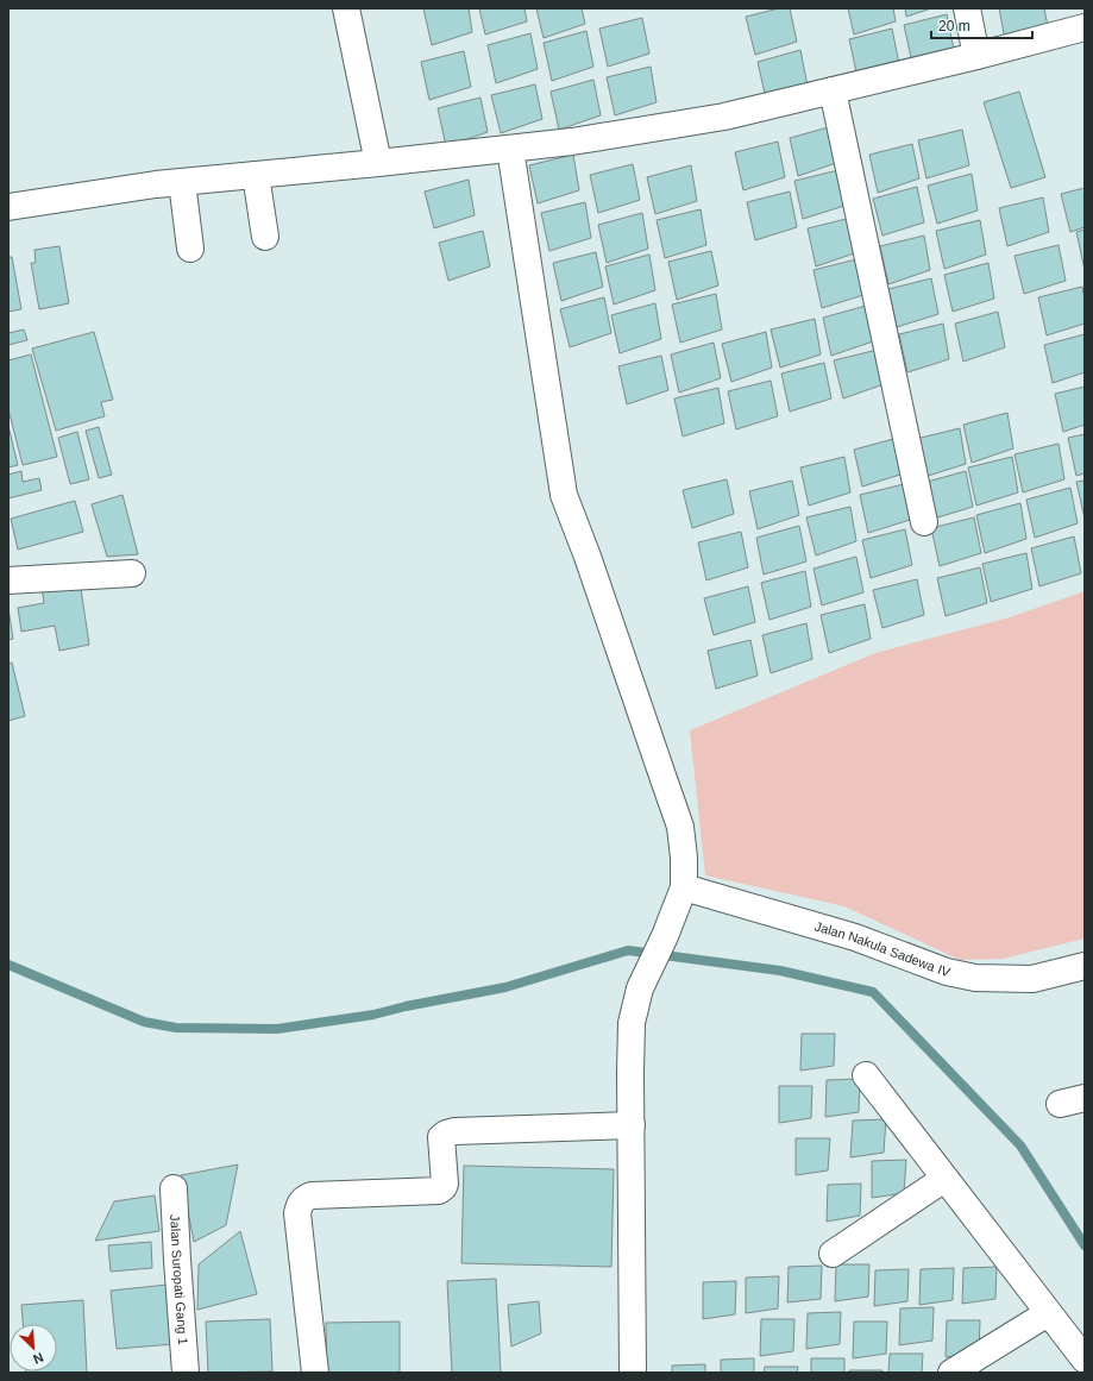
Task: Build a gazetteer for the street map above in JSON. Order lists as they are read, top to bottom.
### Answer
{
  "streets": {
    "street": ["Jalan Nakula Sadewa IV", "Jalan Suropati Gang 1"]
  },
  "scale_bar": "20 m",
  "north": "bottom right"
}
